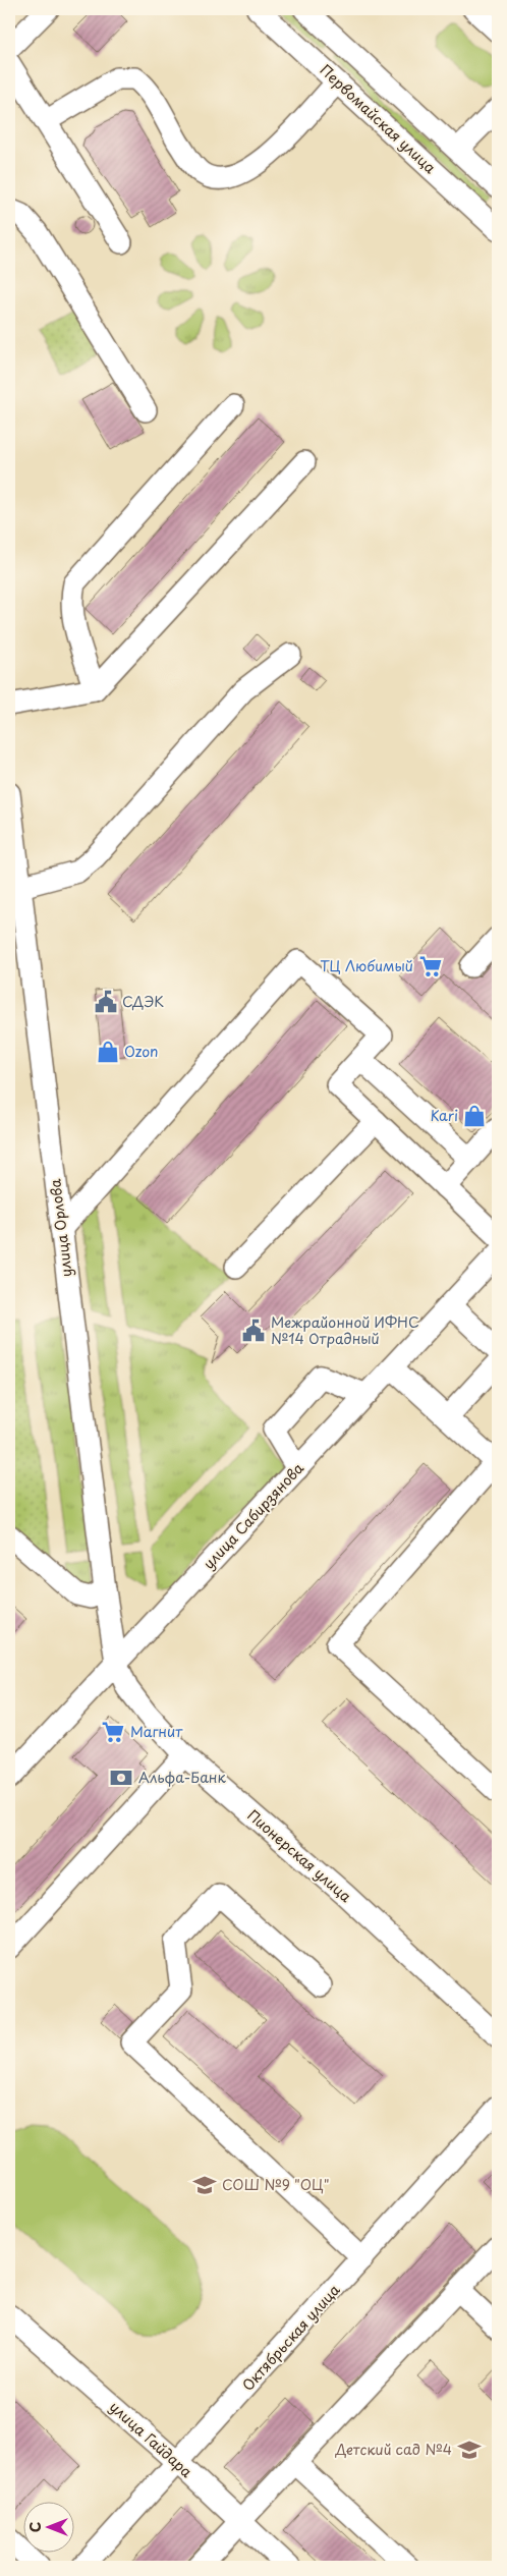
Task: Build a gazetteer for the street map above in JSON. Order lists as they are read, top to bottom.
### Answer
{
  "streets": {
    "street": [
      "Первомайская улица",
      "улица Орлова",
      "улица Сабирзянова",
      "Пионерская улица",
      "Октябрьская улица",
      "улица Гайдара"
    ]
  },
  "crossings": [
    ["улица Орлова", "улица Сабирзянова"],
    ["улица Орлова", "Пионерская улица"],
    ["улица Сабирзянова", "Пионерская улица"],
    ["Октябрьская улица", "улица Гайдара"]
  ],
  "places": {
    "supermarket": ["ТЦ Любимый", "Магнит"],
    "public building": ["СДЭК", "Межрайонной ИФНС №14 Отрадный"],
    "shop": ["Ozon", "Kari"],
    "bank": ["Альфа-Банк"],
    "school or university": ["СОШ №9 \"ОЦ\"", "Детский сад №4"]
  },
  "north": "left"
}
